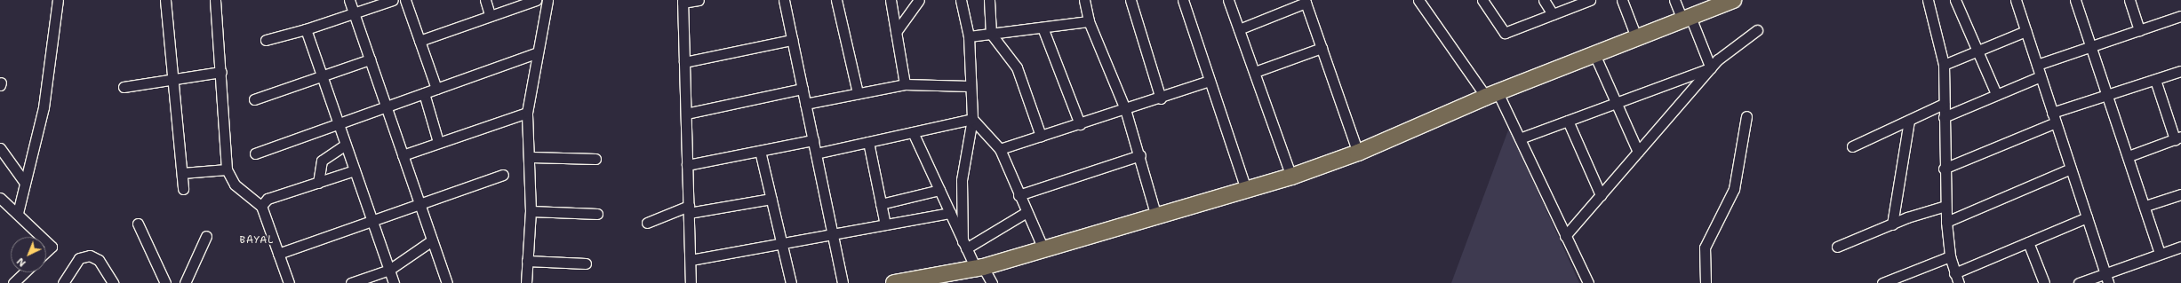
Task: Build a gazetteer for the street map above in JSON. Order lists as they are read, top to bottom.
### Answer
{
  "districts": ["BAYAL"],
  "north": "bottom left"
}
